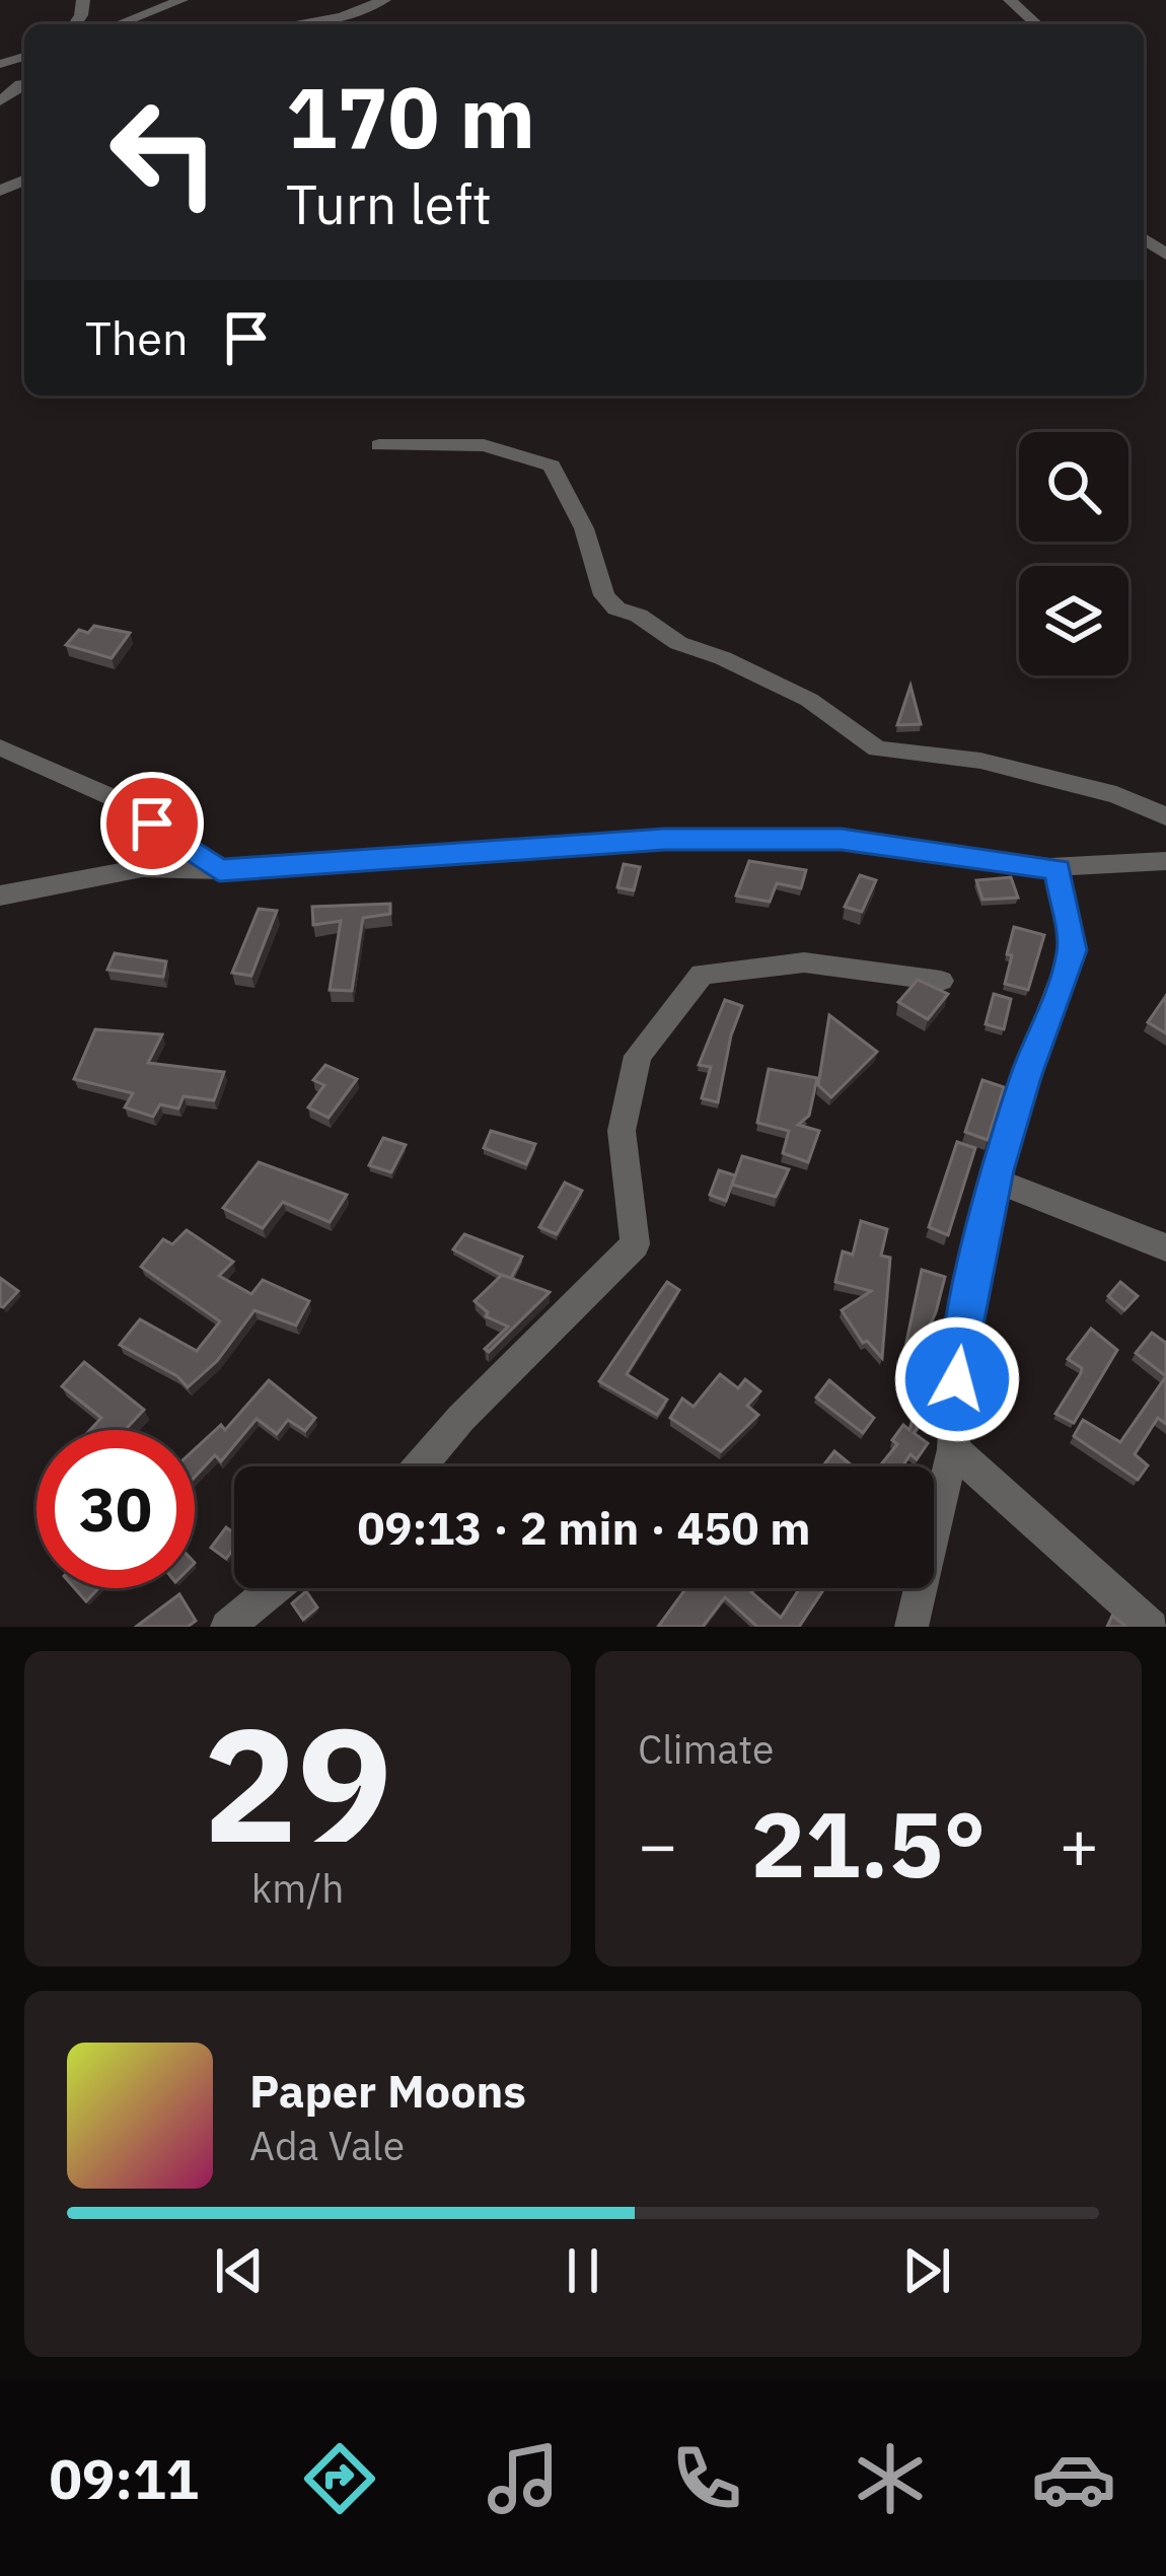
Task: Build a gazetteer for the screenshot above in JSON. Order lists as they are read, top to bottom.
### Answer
{
  "page": {
    "turn": ["170 m", "Turn left"],
    "then": "Then",
    "limit": "30",
    "trip": "09:13 · 2 min · 450 m",
    "tile": [
      ["29", "km/h"],
      "Climate"
    ],
    "heat": ["−", "21.5°", "+"],
    "song": ["Paper Moons", "Ada Vale"],
    "tabs": "09:11"
  }
}
